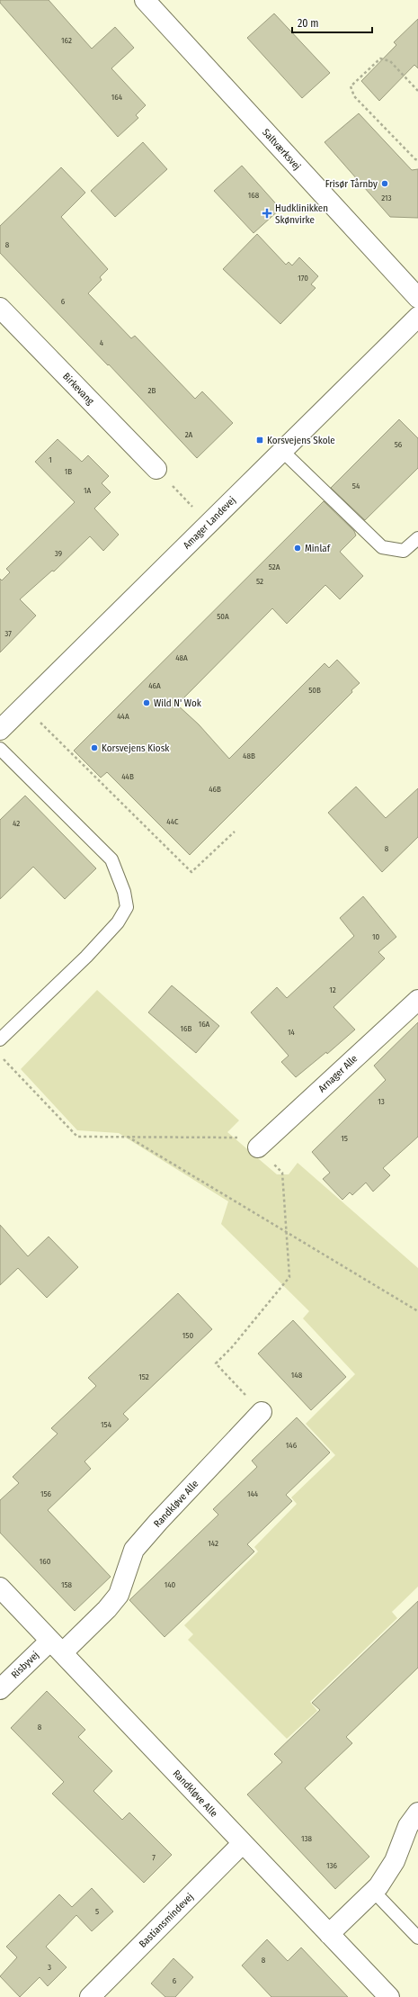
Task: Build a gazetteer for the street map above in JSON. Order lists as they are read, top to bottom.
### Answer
{
  "streets": {
    "street": [
      "Saltværksvej",
      "Birkevang",
      "Amager Landevej",
      "Arnager Alle",
      "Randkløve Alle",
      "Risbyvej",
      "Bastiansmindevej"
    ]
  },
  "crossings": [
    ["Randkløve Alle", "Risbyvej"],
    ["Randkløve Alle", "Bastiansmindevej"]
  ],
  "places": {
    "other": [
      "Frisør Tårnby",
      "Minlaf",
      "Wild N' Wok",
      "Korsvejens Kiosk"
    ],
    "health": ["Hudklinikken Skønvirke"],
    "transit": ["Korsvejens Skole"]
  },
  "house_numbers": [
    "162",
    "164",
    "168",
    "213",
    "8",
    "170",
    "6",
    "4",
    "2B",
    "2A",
    "56",
    "1",
    "1B",
    "54",
    "1A",
    "39",
    "52A",
    "52",
    "50A",
    "37",
    "48A",
    "46A",
    "50B",
    "44A",
    "48B",
    "44B",
    "46B",
    "44C",
    "42",
    "8",
    "10",
    "12",
    "16A",
    "16B",
    "14",
    "13",
    "15",
    "150",
    "148",
    "152",
    "154",
    "146",
    "156",
    "144",
    "142",
    "160",
    "158",
    "140",
    "8",
    "138",
    "7",
    "136",
    "5",
    "8",
    "3",
    "6"
  ],
  "scale_bar": "20 m"
}
